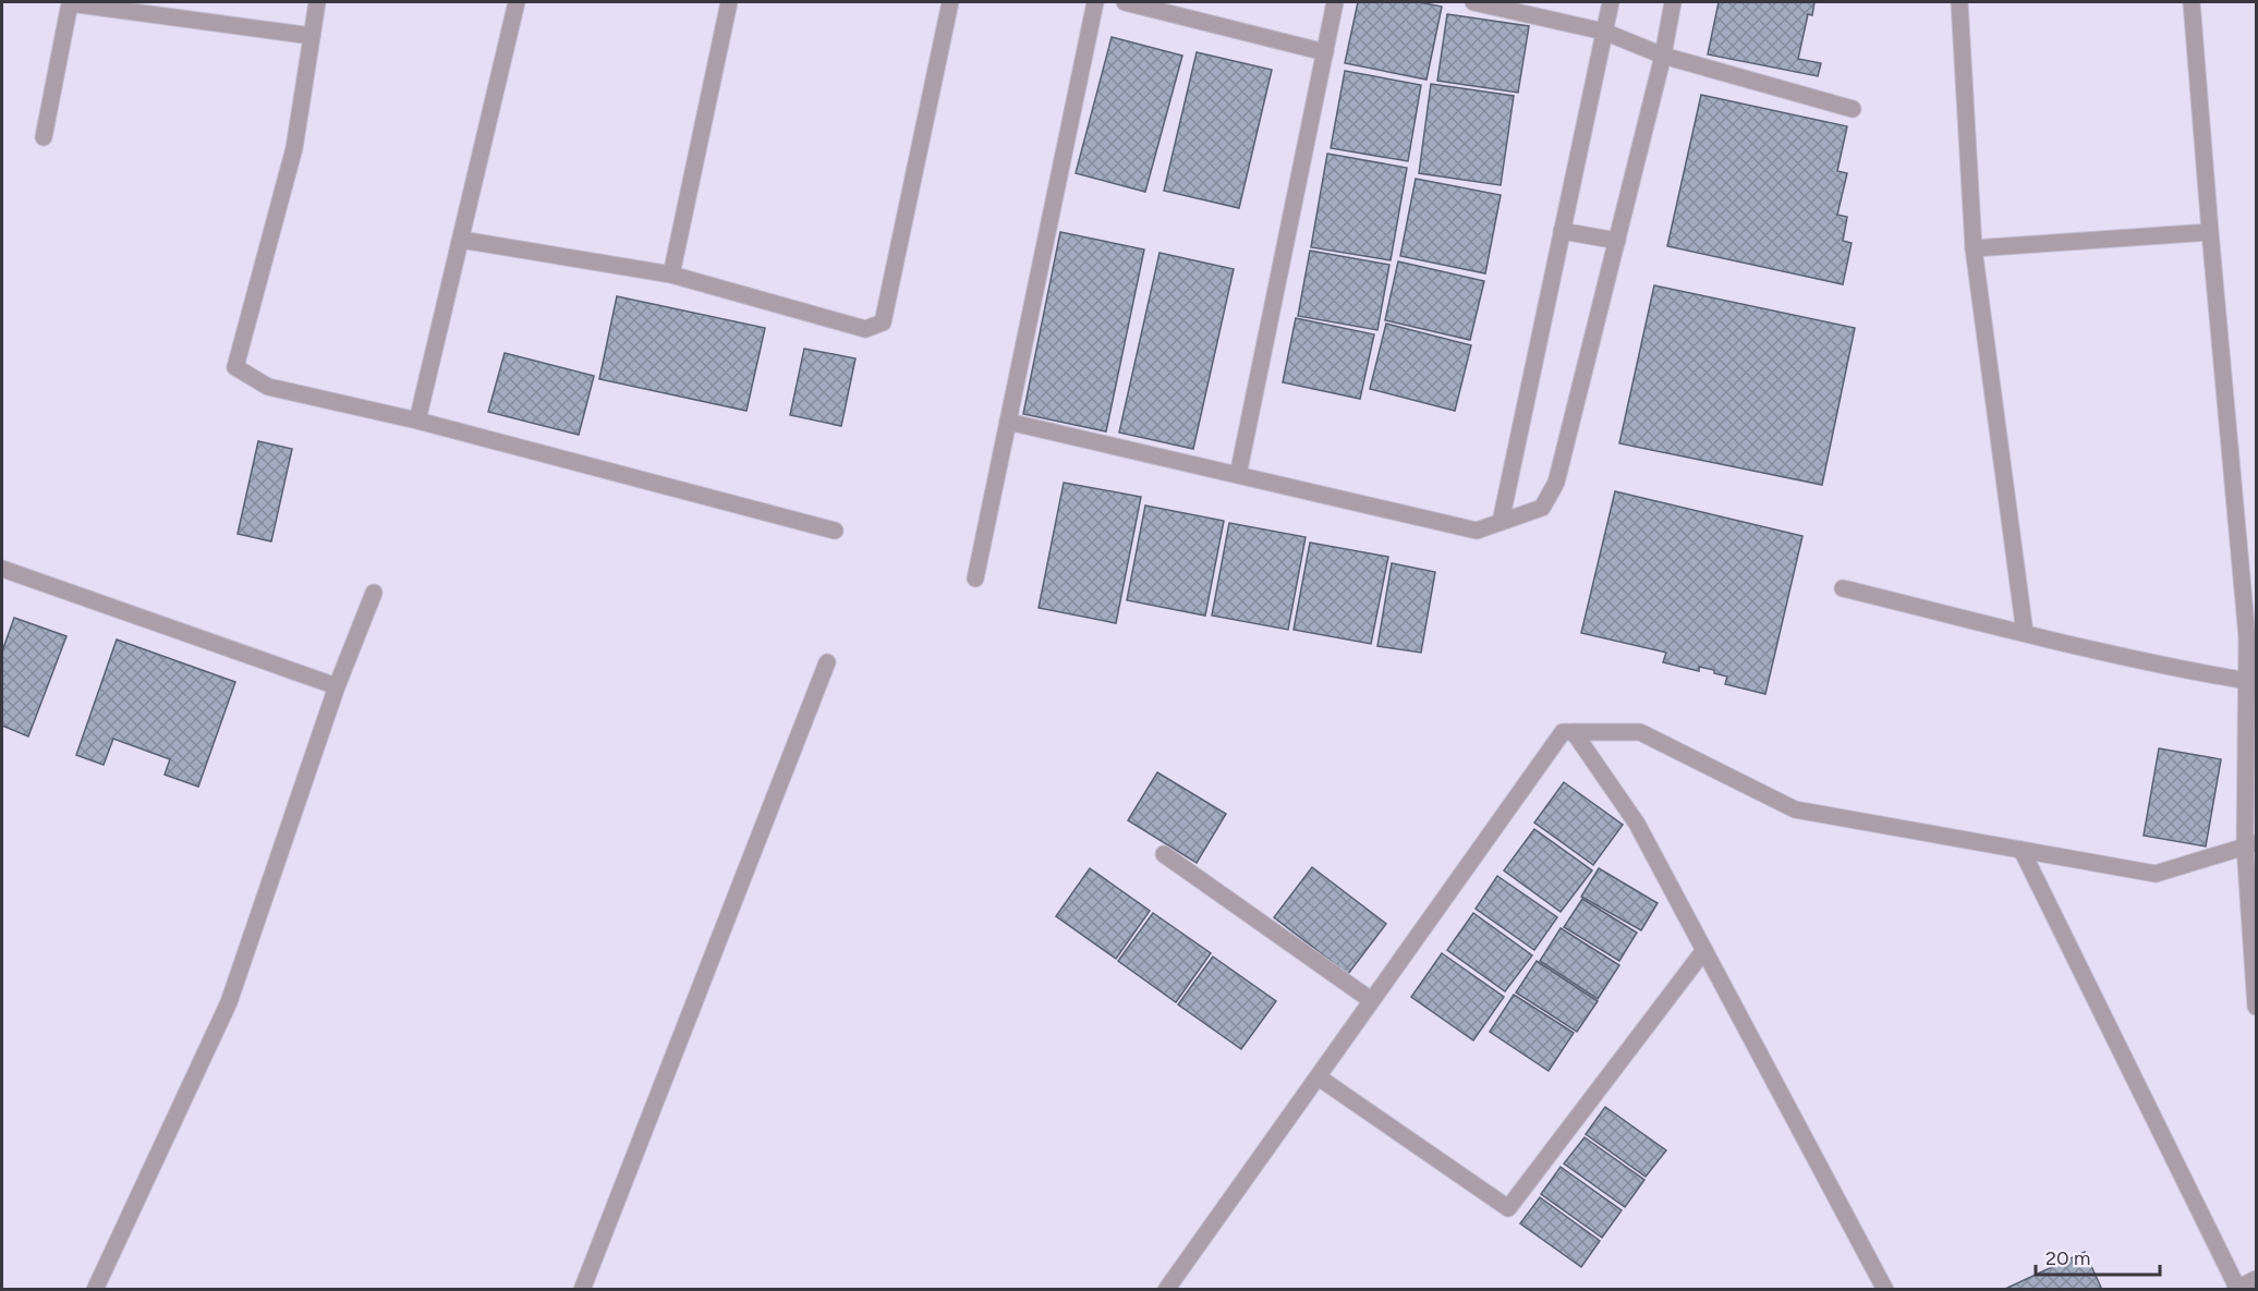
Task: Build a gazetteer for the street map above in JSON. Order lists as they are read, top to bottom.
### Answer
{
  "scale_bar": "20 m"
}
